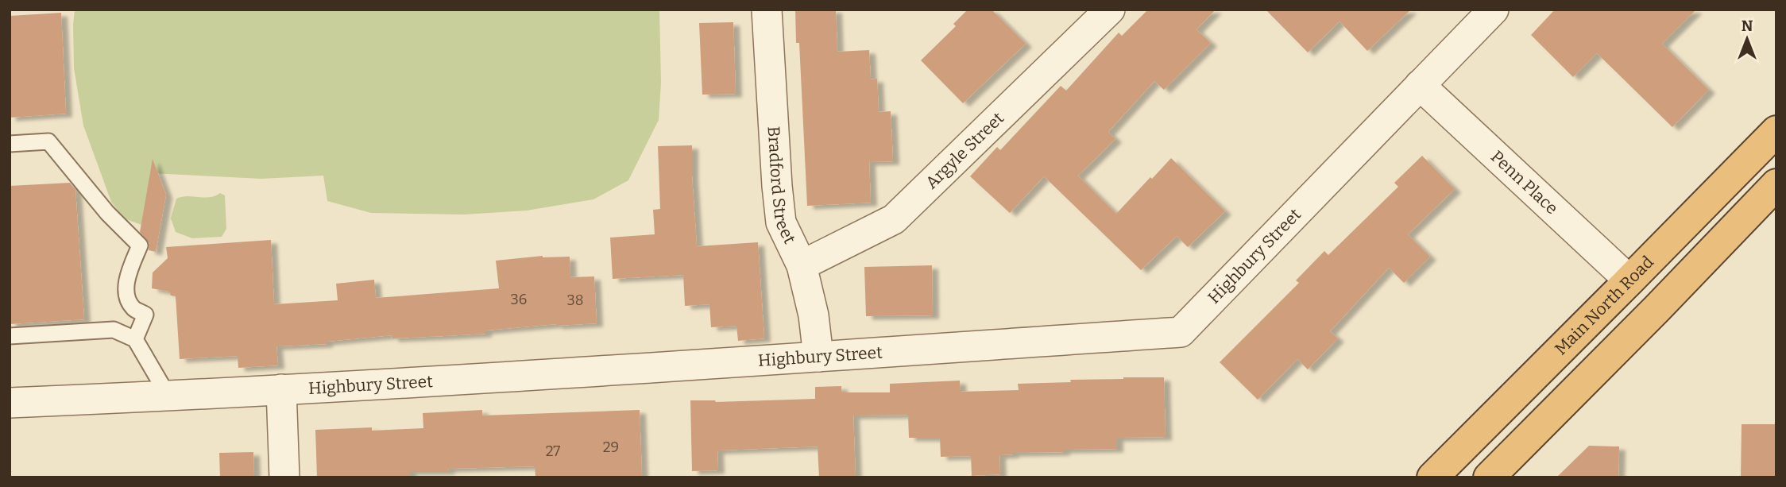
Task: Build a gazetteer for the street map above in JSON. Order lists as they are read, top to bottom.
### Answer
{
  "streets": {
    "highway": ["Main North Road"],
    "street": [
      "Argyle Street",
      "Penn Place",
      "Bradford Street",
      "Highbury Street"
    ]
  },
  "crossings": [
    ["Argyle Street", "Bradford Street"],
    ["Penn Place", "Highbury Street"],
    ["Penn Place", "Main North Road"],
    ["Bradford Street", "Highbury Street"]
  ],
  "house_numbers": [
    "36",
    "38",
    "29",
    "27"
  ],
  "north": "top"
}
